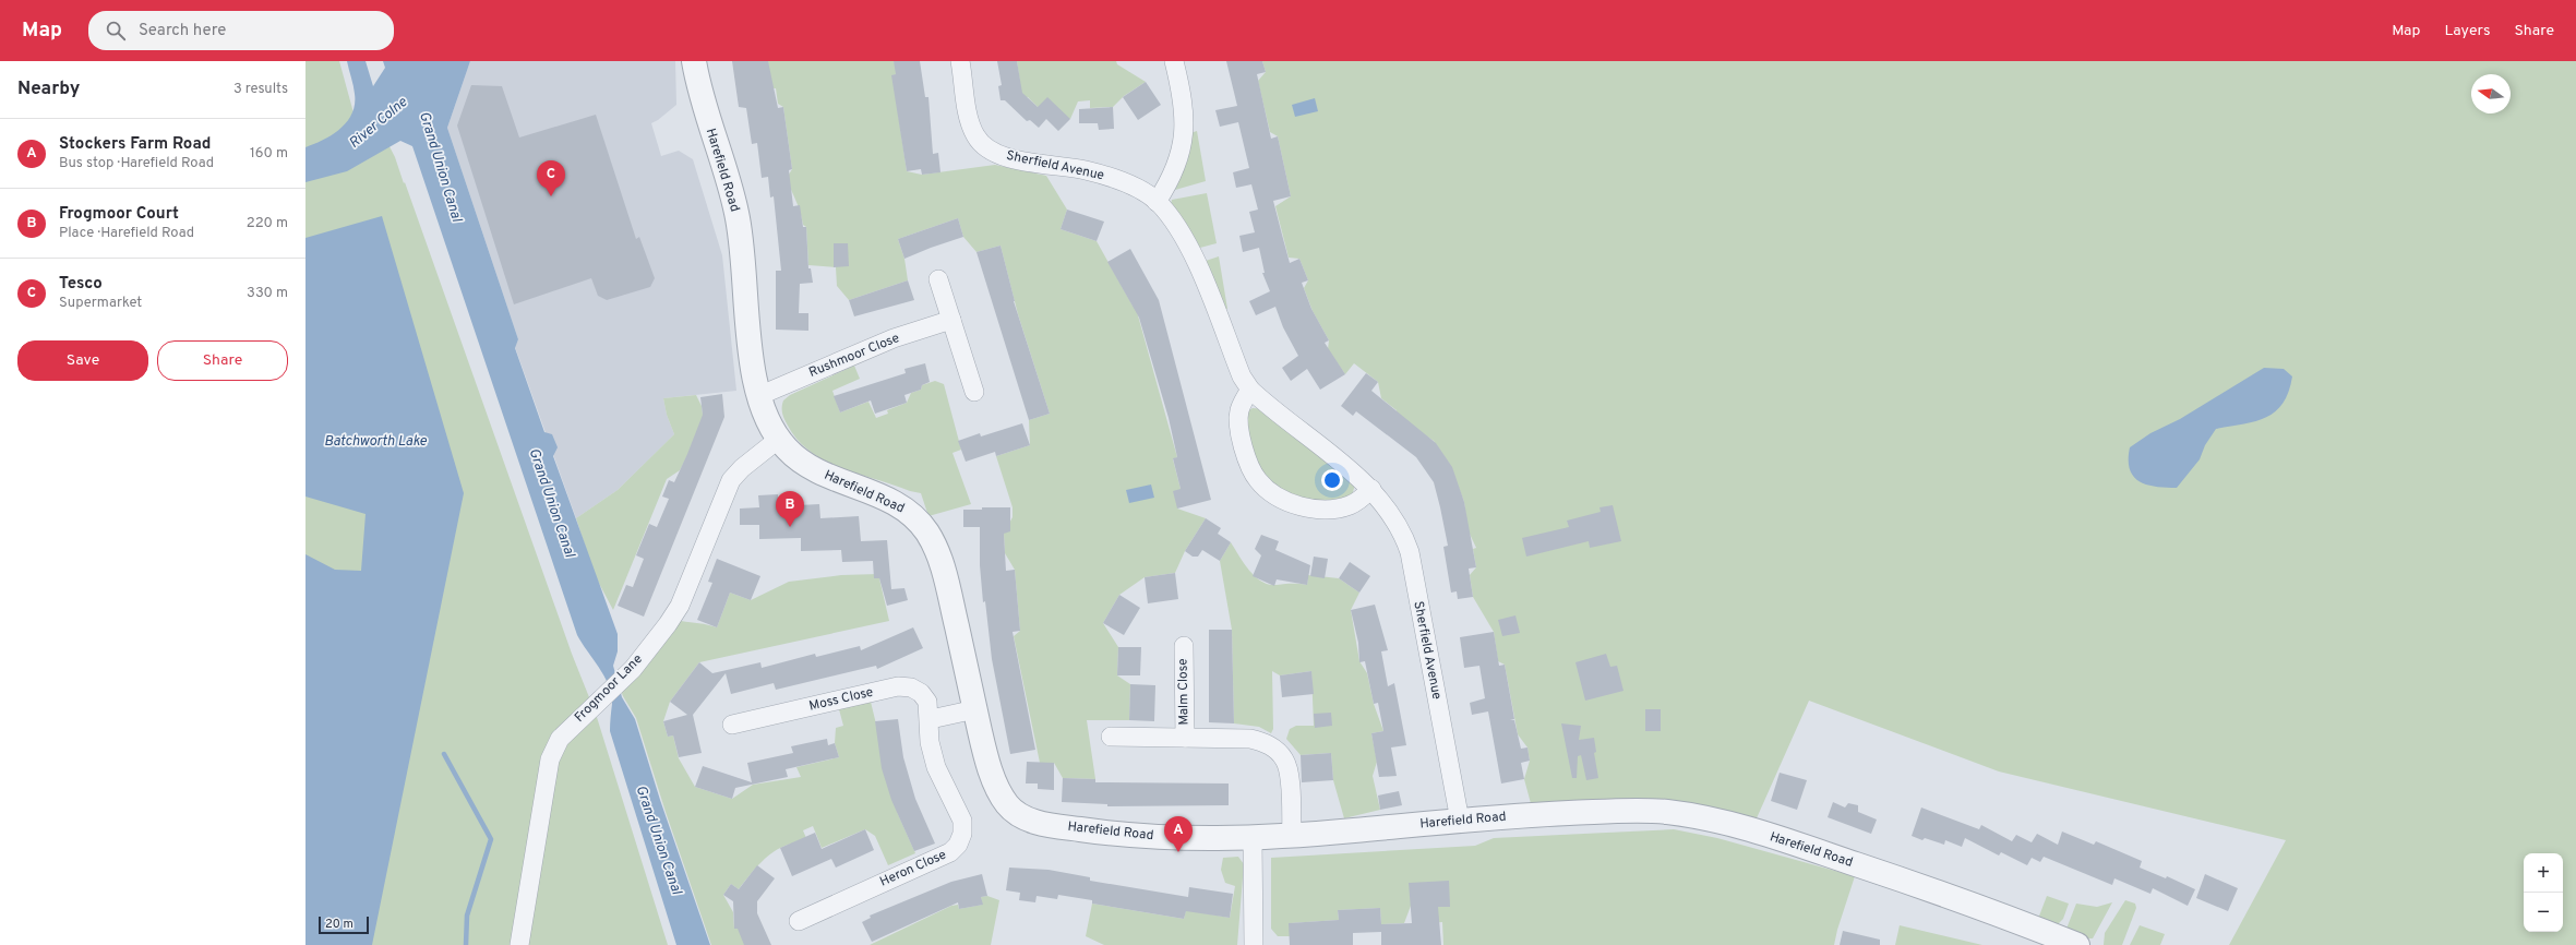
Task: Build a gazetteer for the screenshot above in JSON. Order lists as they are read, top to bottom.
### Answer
{
  "streets": {
    "street": [
      "Sherfield Avenue",
      "Harefield Road",
      "Rushmoor Close",
      "Frogmoor Lane",
      "Malm Close",
      "Moss Close",
      "Heron Close"
    ]
  },
  "crossings": [
    ["Sherfield Avenue", "Harefield Road"],
    ["Harefield Road", "Rushmoor Close"],
    ["Harefield Road", "Frogmoor Lane"],
    ["Harefield Road", "Malm Close"],
    ["Moss Close", "Heron Close"]
  ],
  "water": ["River Colne", "Grand Union Canal", "Batchworth Lake"],
  "scale_bar": "20 m",
  "north": "left",
  "page": {
    "header": "Map",
    "search": "Search here",
    "nav": ["Map", "Layers", "Share"],
    "heading": ["Nearby", "3 results"],
    "list": [
      {
        "mark": "A",
        "name": "Stockers Farm Road",
        "note": "Bus stop · Harefield Road",
        "value": "160 m"
      },
      {
        "mark": "B",
        "name": "Frogmoor Court",
        "note": "Place · Harefield Road",
        "value": "220 m"
      },
      {
        "mark": "C",
        "name": "Tesco",
        "note": "Supermarket",
        "value": "330 m"
      }
    ],
    "pins": ["C", "B", "A"],
    "buttons": ["Save", "Share"],
    "map_buttons": ["+", "−"],
    "scale": "20 m"
  }
}
